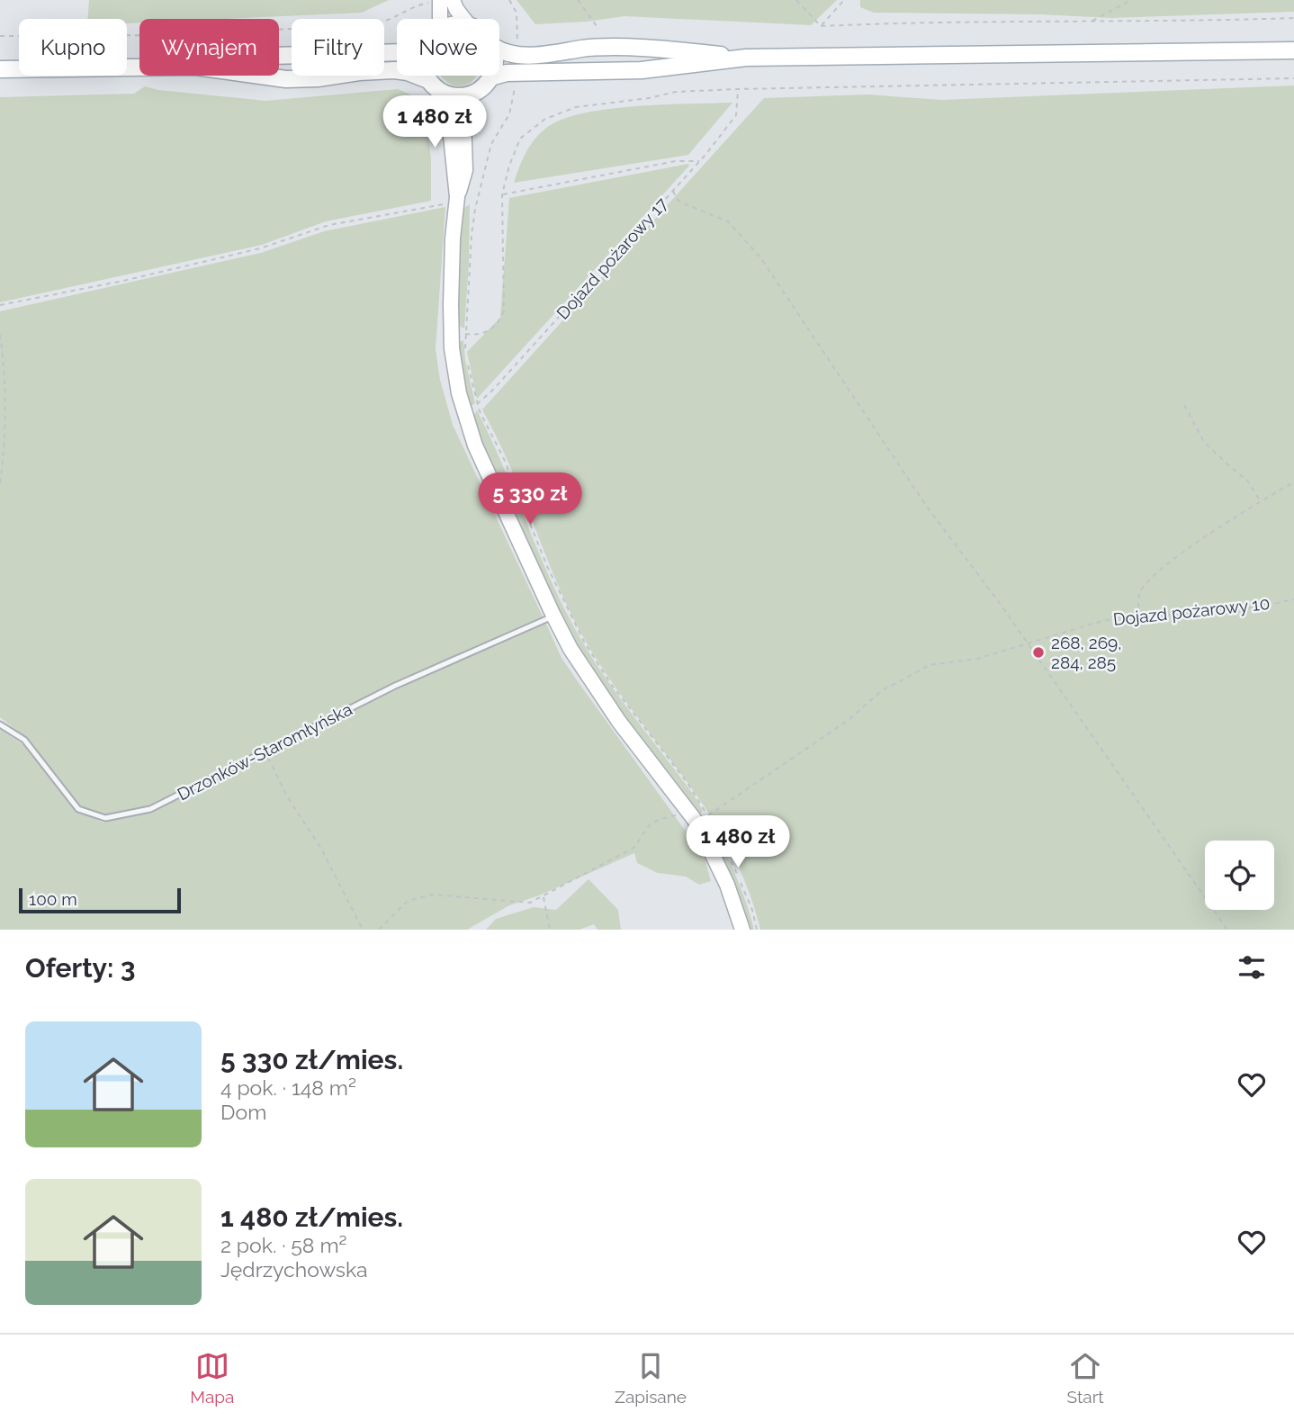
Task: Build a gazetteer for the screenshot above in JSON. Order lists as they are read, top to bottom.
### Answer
{
  "streets": {
    "lane": ["Drzonków-Staromłyńska"],
    "path": ["Dojazd pożarowy 17", "Dojazd pożarowy 10"]
  },
  "places": ["268, 269, 284, 285"],
  "scale_bar": "100 m",
  "page": {
    "chip": [
      "Kupno",
      "Wynajem",
      "Filtry",
      "Nowe"
    ],
    "price": ["1 480 zł", "5 330 zł", "1 480 zł"],
    "scale": "100 m",
    "heading": "Oferty: 3",
    "list": [
      {
        "name": "5 330 zł/mies.",
        "note": "4 pok. · 148 m² · Dom"
      },
      {
        "name": "1 480 zł/mies.",
        "note": "2 pok. · 58 m² · Jędrzychowska"
      }
    ],
    "tabs": ["Mapa", "Zapisane", "Start"]
  }
}
